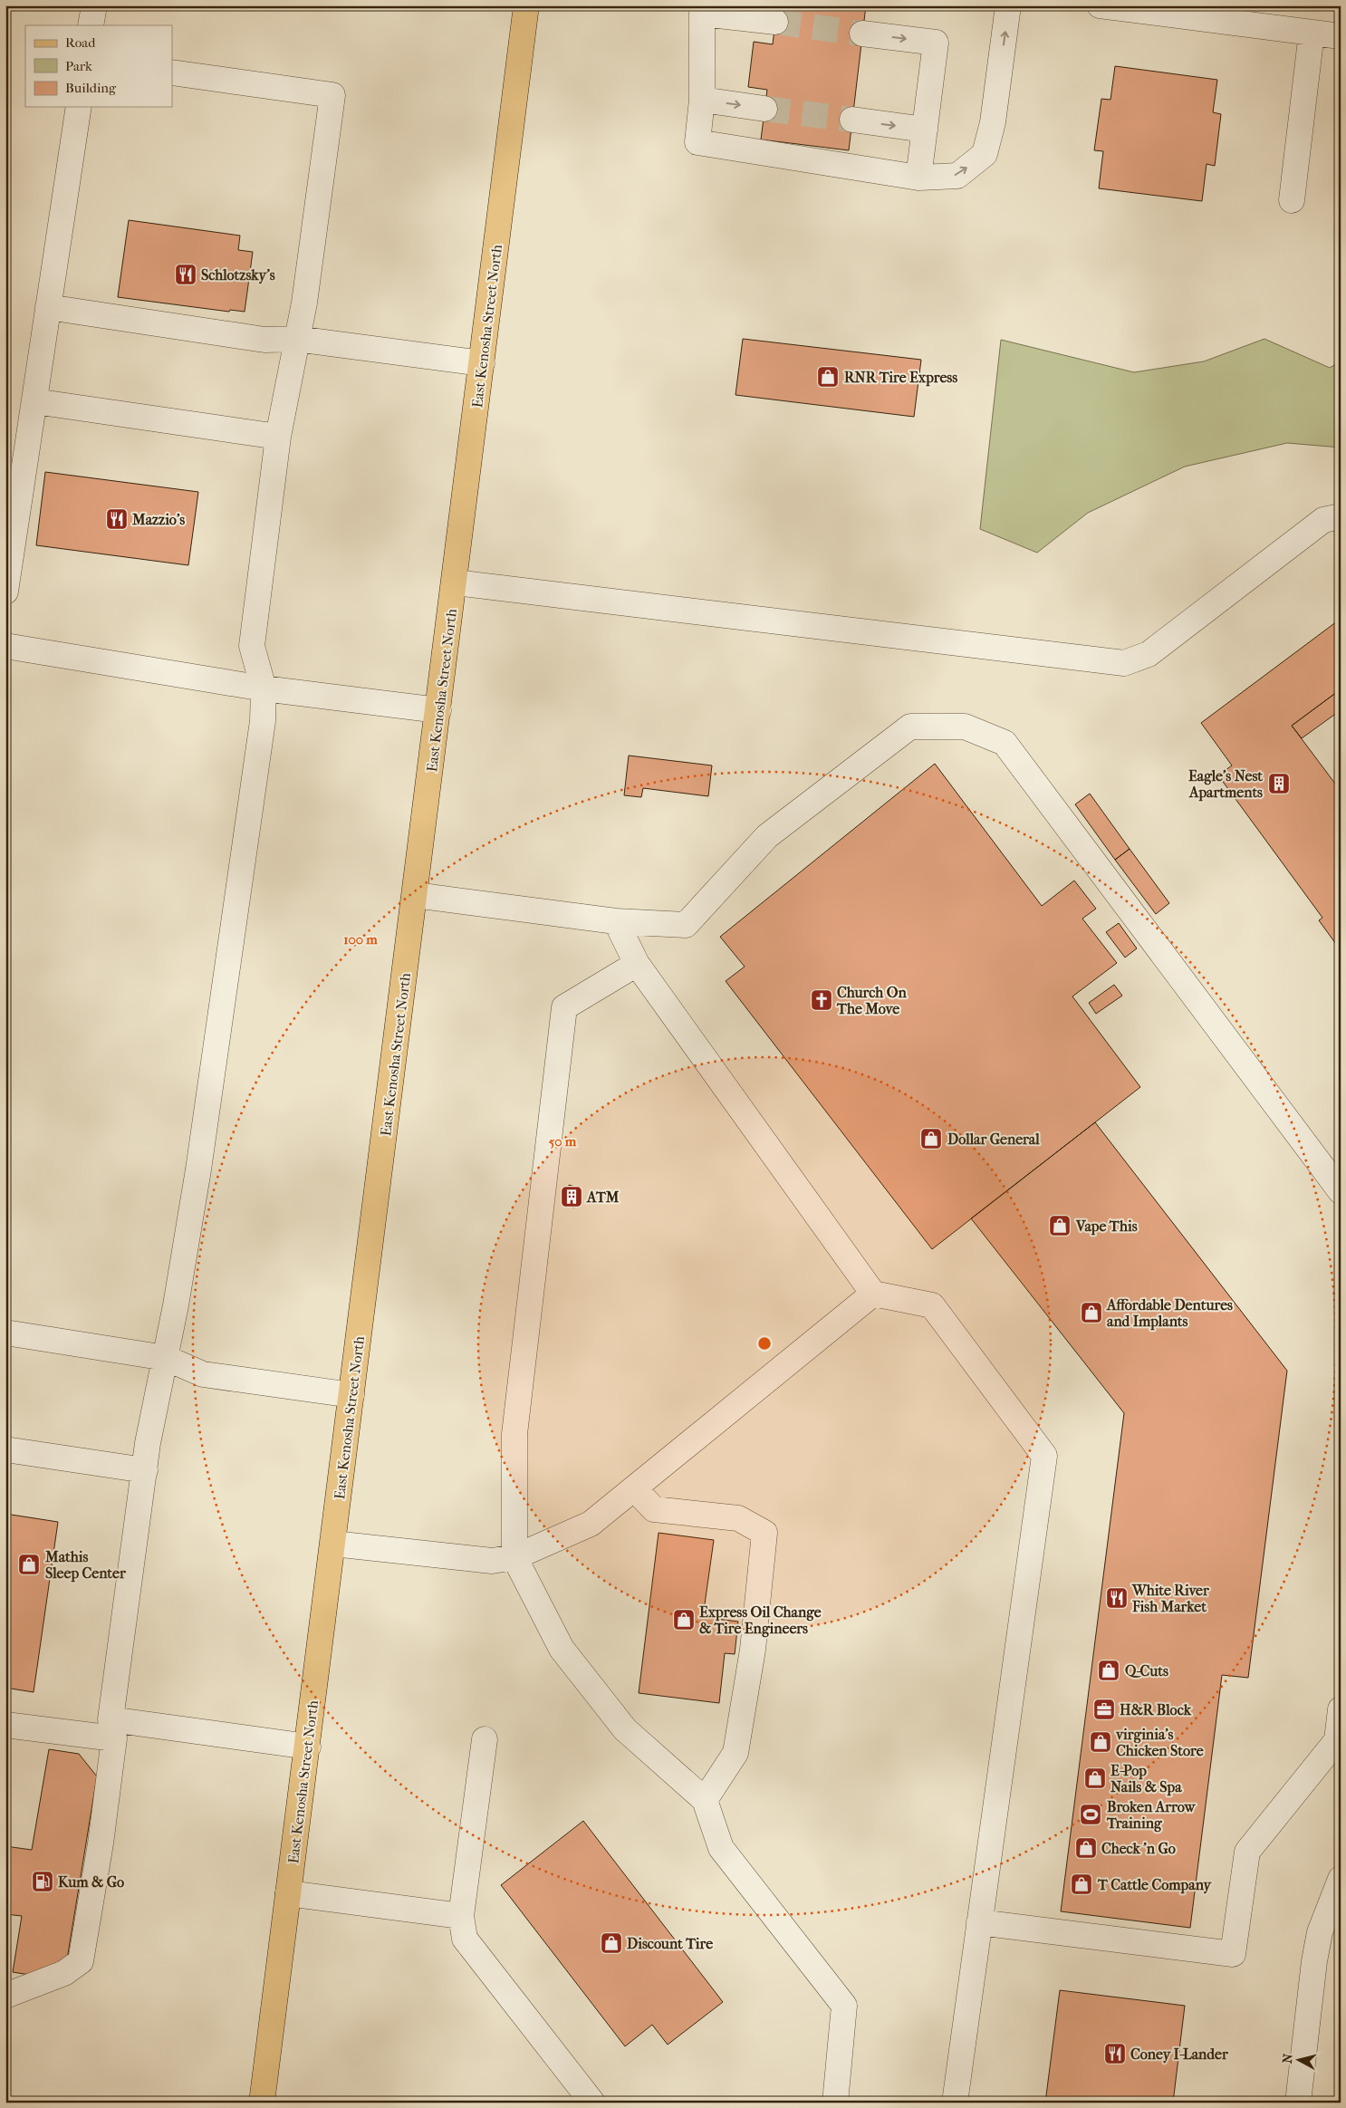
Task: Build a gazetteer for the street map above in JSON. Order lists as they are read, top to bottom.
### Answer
{
  "streets": {
    "main road": ["East Kenosha Street North"]
  },
  "places": {
    "restaurant": [
      "Schlotzsky's",
      "Mazzio's",
      "White River Fish Market",
      "Coney I-Lander"
    ],
    "shop": [
      "RNR Tire Express",
      "Dollar General",
      "Vape This",
      "Affordable Dentures and Implants",
      "Mathis Sleep Center",
      "Express Oil Change & Tire Engineers",
      "Q-Cuts",
      "virginia's Chicken Store",
      "E-Pop Nails & Spa",
      "Check 'n Go",
      "T Cattle Company",
      "Discount Tire"
    ],
    "building": ["Eagle's Nest Apartments", "ATM"],
    "church": ["Church On The Move"],
    "office": ["H&R Block"],
    "sports": ["Broken Arrow Training"],
    "fuel station": ["Kum & Go"]
  },
  "legend": ["Road", "Park", "Building"],
  "north": "left",
  "rings": ["100 m", "50 m"]
}
